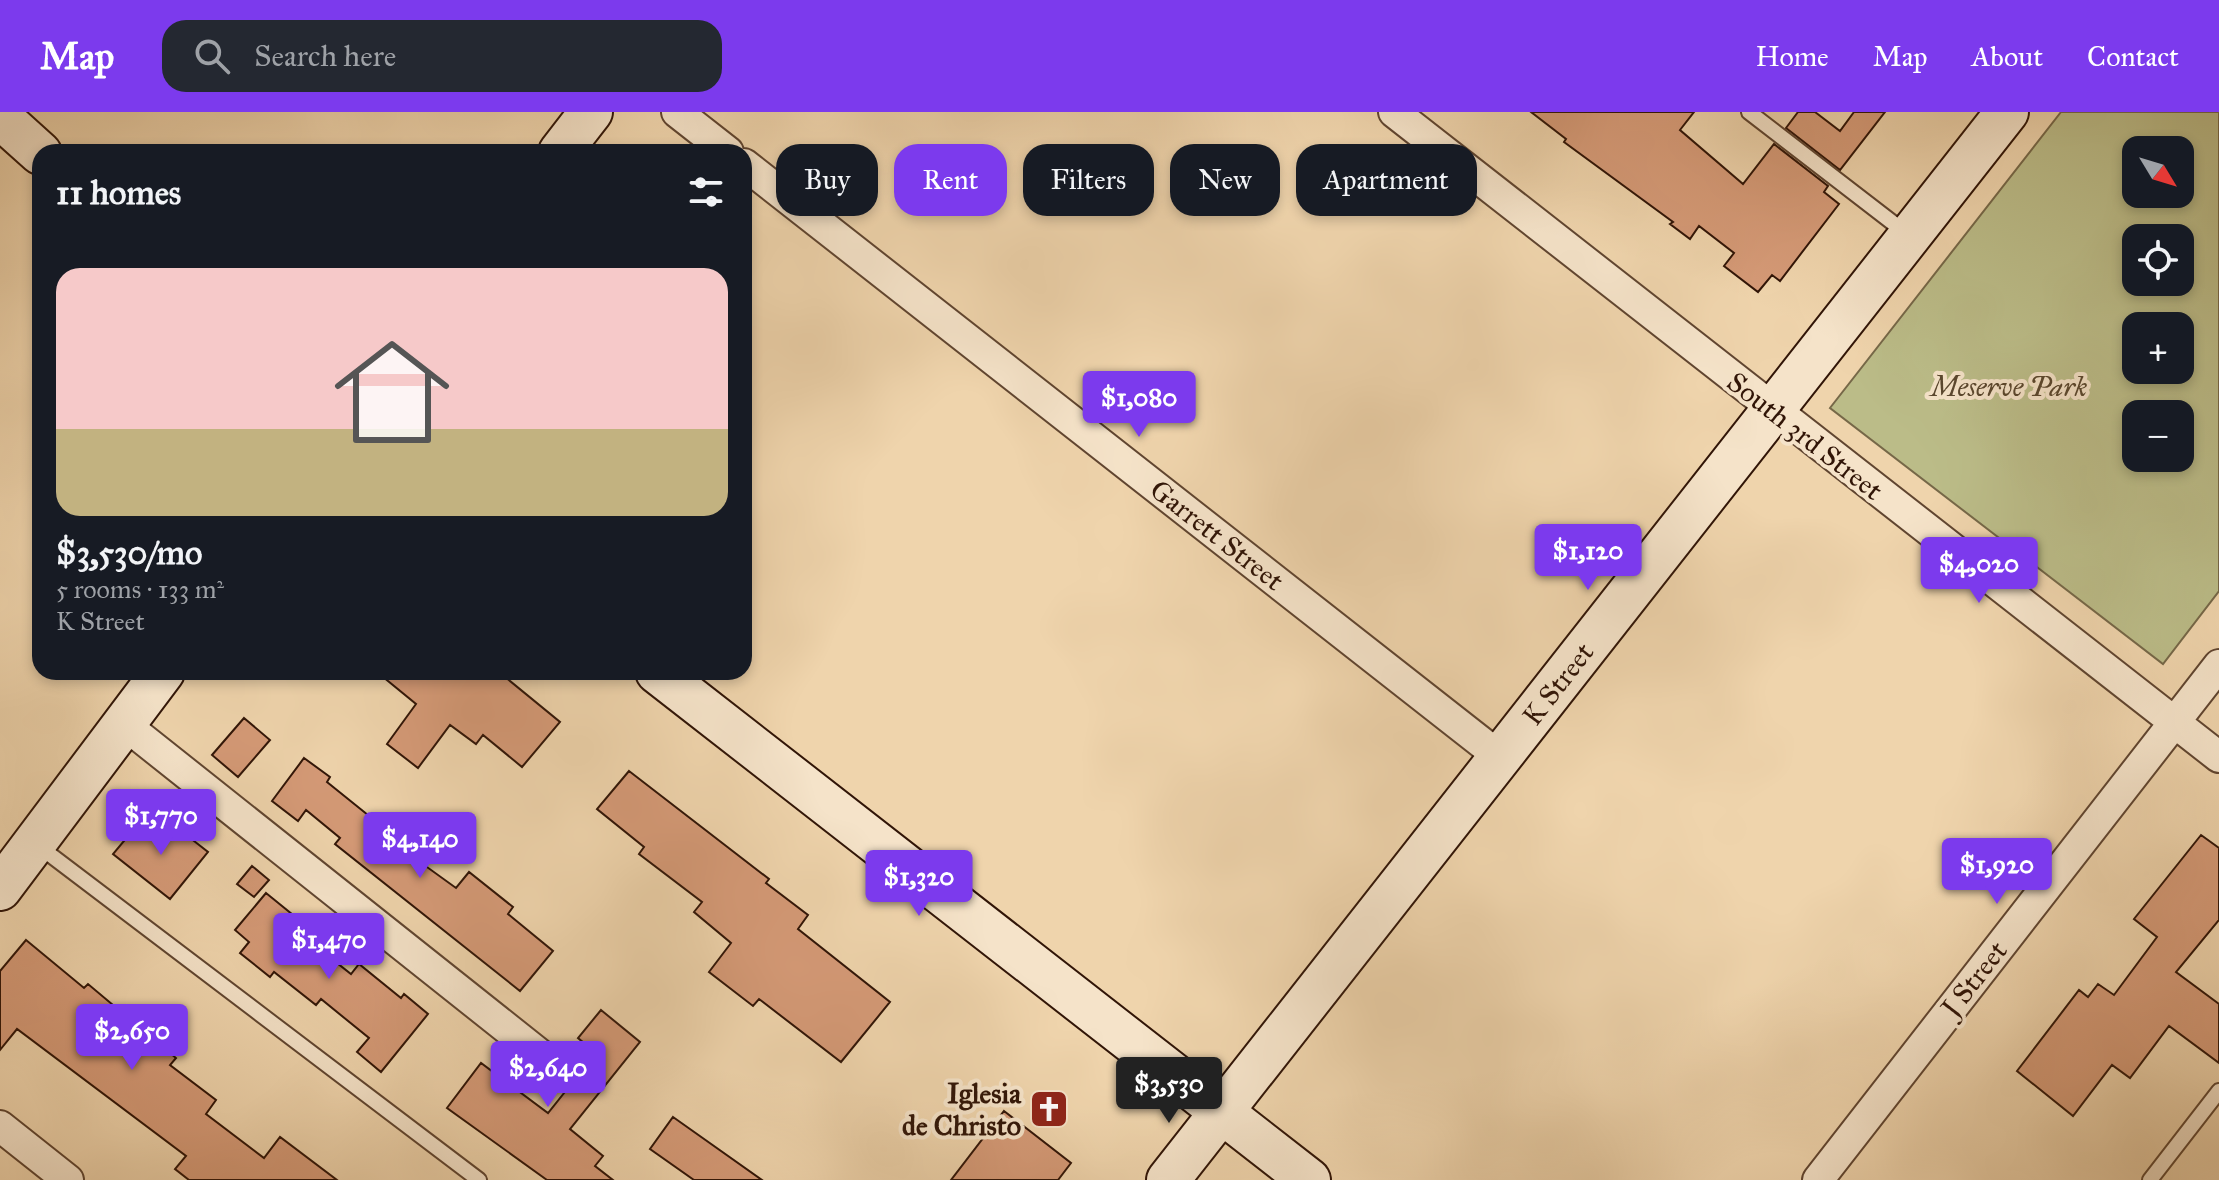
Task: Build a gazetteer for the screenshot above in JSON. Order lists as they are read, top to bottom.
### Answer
{
  "streets": {
    "street": [
      "South 3rd Street",
      "Garrett Street",
      "K Street",
      "J Street"
    ]
  },
  "crossings": [
    ["South 3rd Street", "K Street"],
    ["South 3rd Street", "J Street"],
    ["Garrett Street", "K Street"]
  ],
  "parks": ["Meserve Park"],
  "places": {
    "church": ["Iglesia de Christo"]
  },
  "north": "bottom right",
  "page": {
    "header": "Map",
    "search": "Search here",
    "nav": [
      "Home",
      "Map",
      "About",
      "Contact"
    ],
    "map_buttons": ["+", "−"],
    "chip": [
      "Buy",
      "Rent",
      "Filters",
      "New",
      "Apartment"
    ],
    "heading": "11 homes",
    "list": [
      {
        "name": "$3,530/mo",
        "note": "5 rooms · 133 m² · K Street"
      }
    ],
    "price": [
      "$1,080",
      "$1,120",
      "$4,020",
      "$1,770",
      "$4,140",
      "$1,920",
      "$1,320",
      "$1,470",
      "$2,650",
      "$2,640",
      "$3,530"
    ]
  }
}
